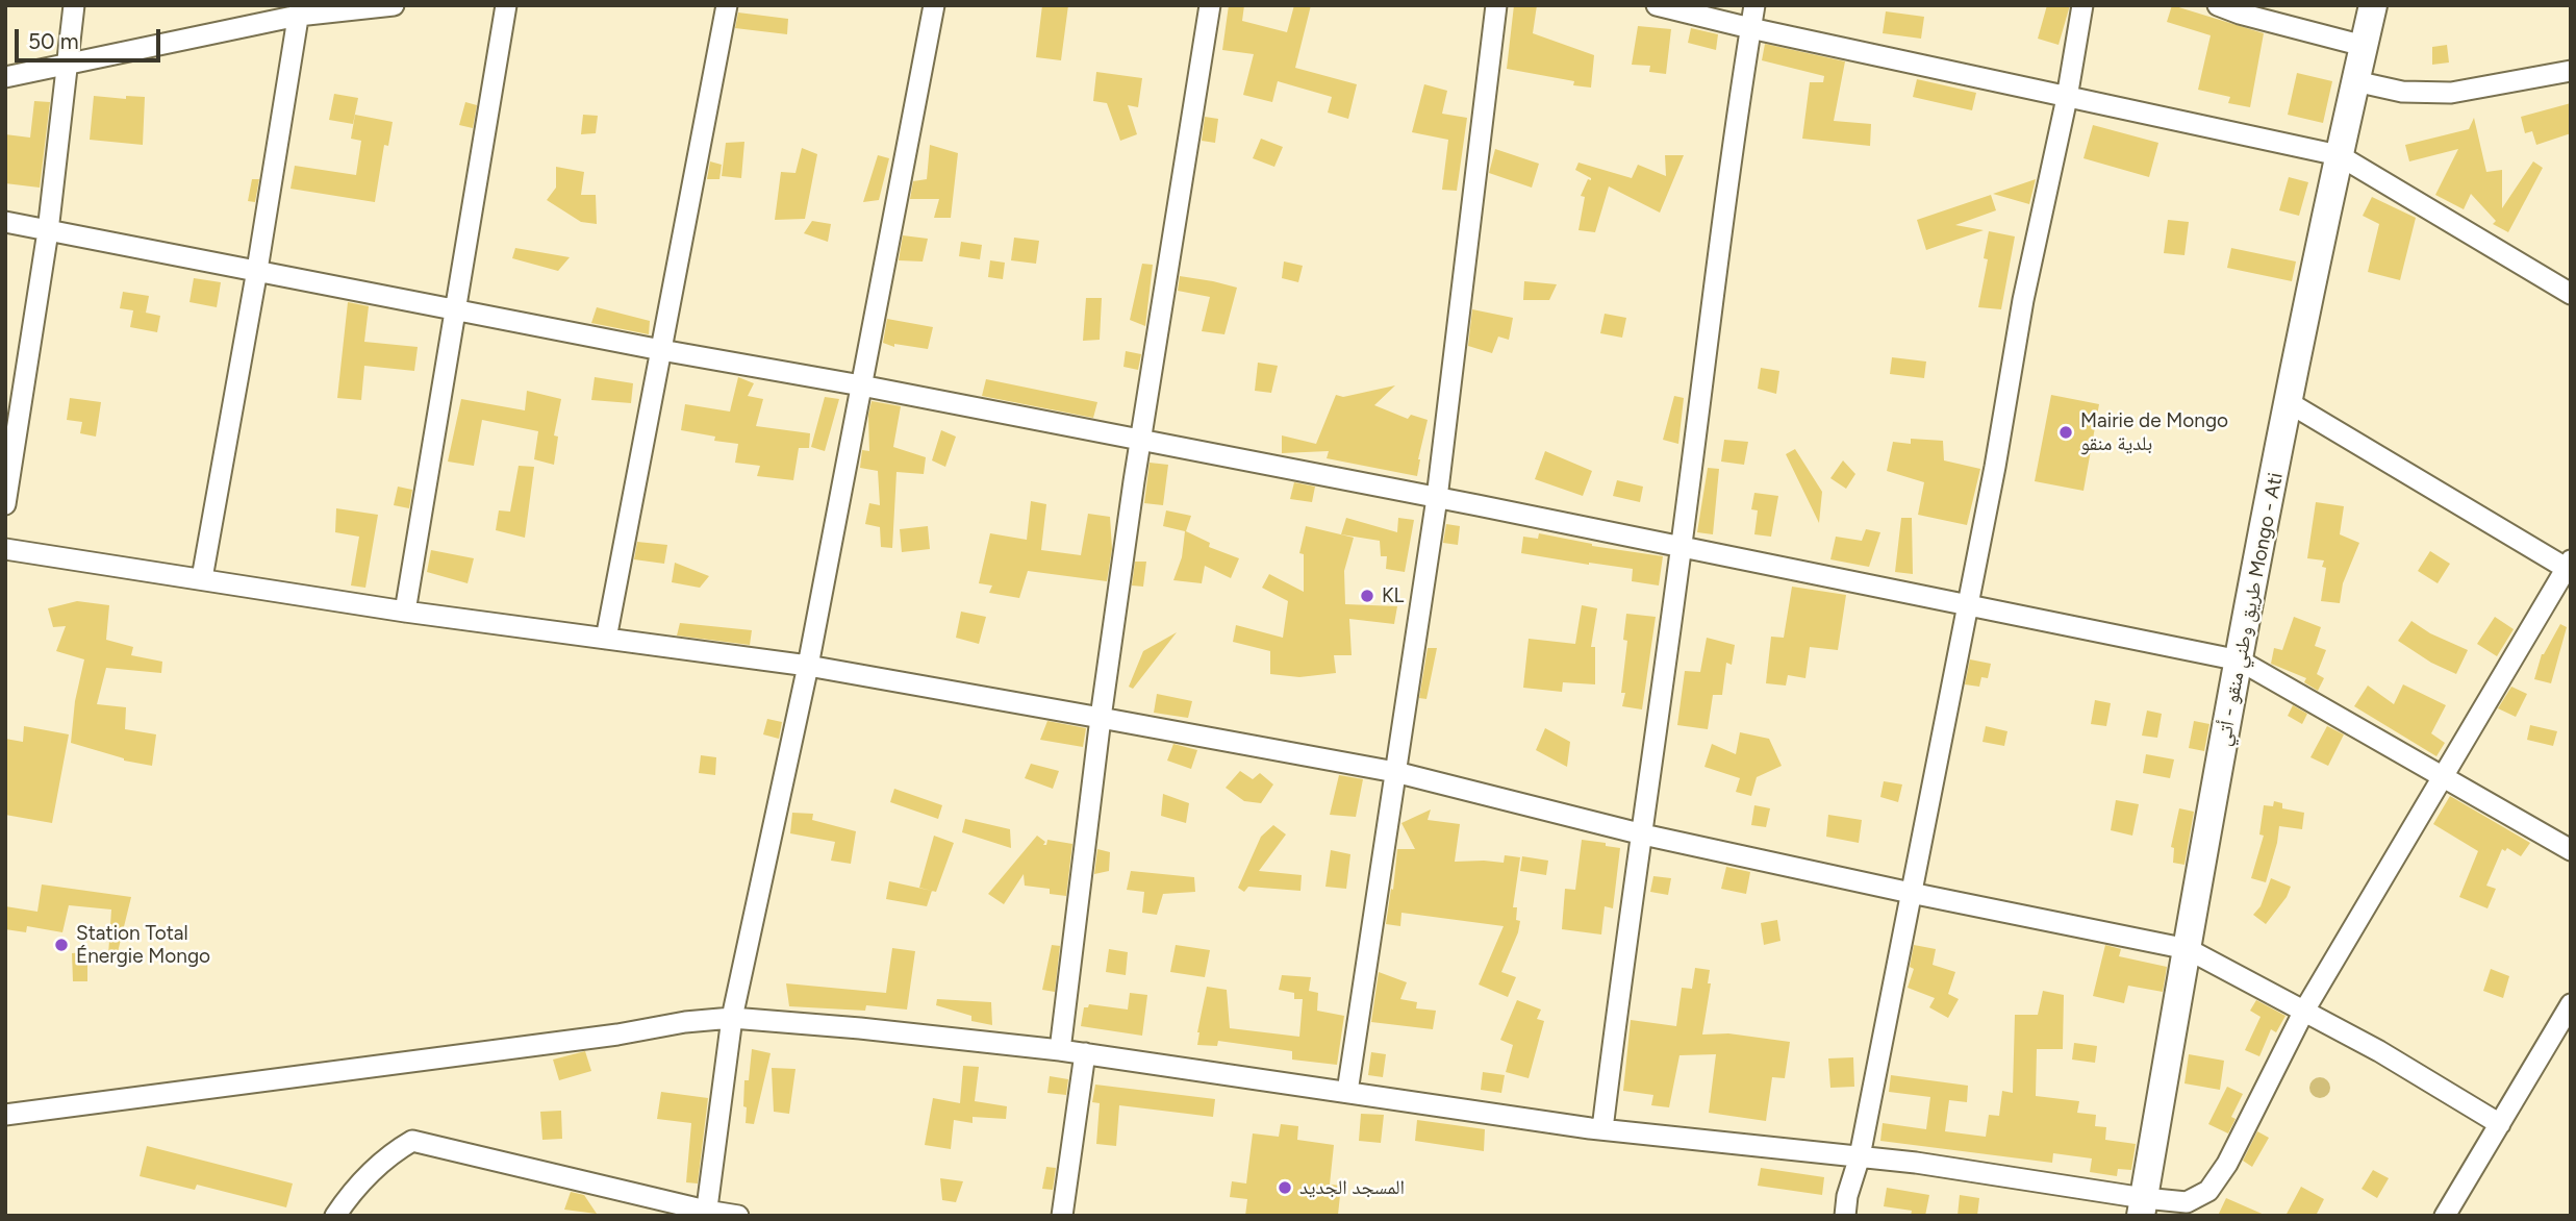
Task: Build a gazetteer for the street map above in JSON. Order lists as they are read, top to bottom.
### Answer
{
  "streets": {
    "main road": ["طريق وطني منقو - أتي Mongo - Ati"]
  },
  "places": [
    "Mairie de Mongo بلدية منقو",
    "KL",
    "Station Total Énergie Mongo",
    "المسجد الجديد"
  ],
  "scale_bar": "50 m"
}
